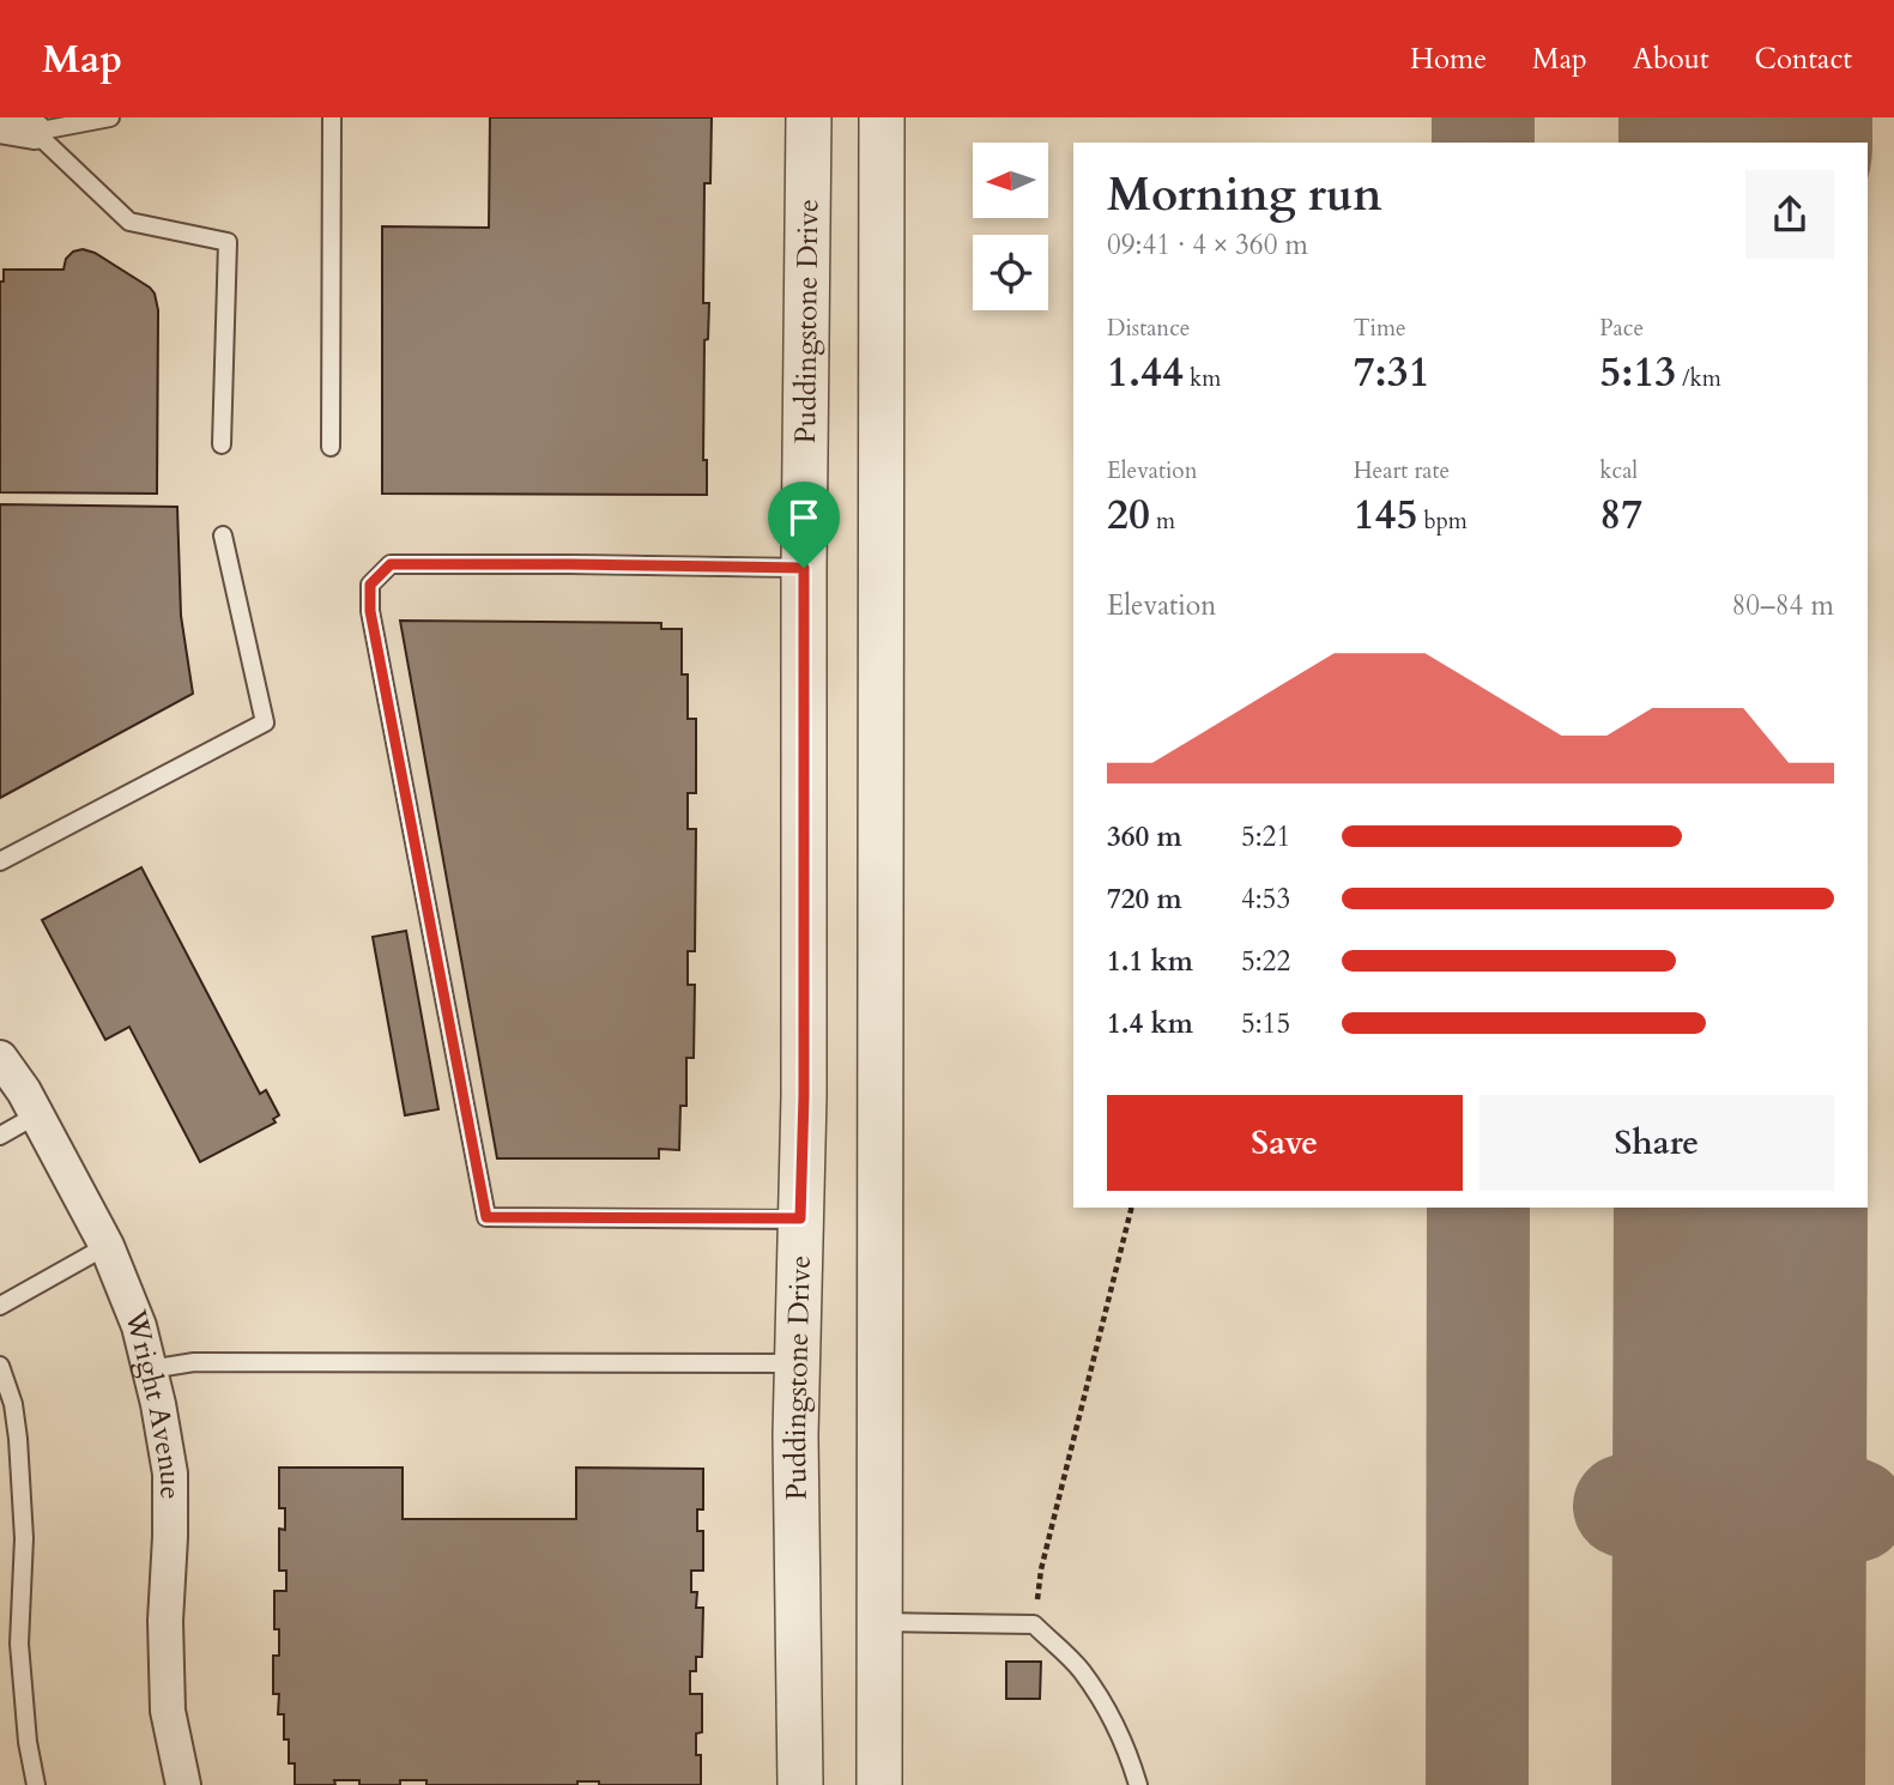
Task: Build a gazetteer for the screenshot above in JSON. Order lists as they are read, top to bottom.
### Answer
{
  "streets": {
    "street": ["Puddingstone Drive", "Wright Avenue"]
  },
  "north": "left",
  "page": {
    "header": "Map",
    "nav": [
      "Home",
      "Map",
      "About",
      "Contact"
    ],
    "heading": ["Morning run", "09:41 · 4 × 360 m"],
    "stats": [
      ["Distance", "1.44 km"],
      ["Time", "7:31"],
      ["Pace", "5:13 /km"],
      ["Elevation", "20 m"],
      ["Heart rate", "145 bpm"],
      ["kcal", "87"]
    ],
    "chart": ["Elevation", "80–84 m"],
    "list": [
      {
        "name": "360 m",
        "note": "5:21"
      },
      {
        "name": "720 m",
        "note": "4:53"
      },
      {
        "name": "1.1 km",
        "note": "5:22"
      },
      {
        "name": "1.4 km",
        "note": "5:15"
      }
    ],
    "buttons": ["Save", "Share"]
  }
}
